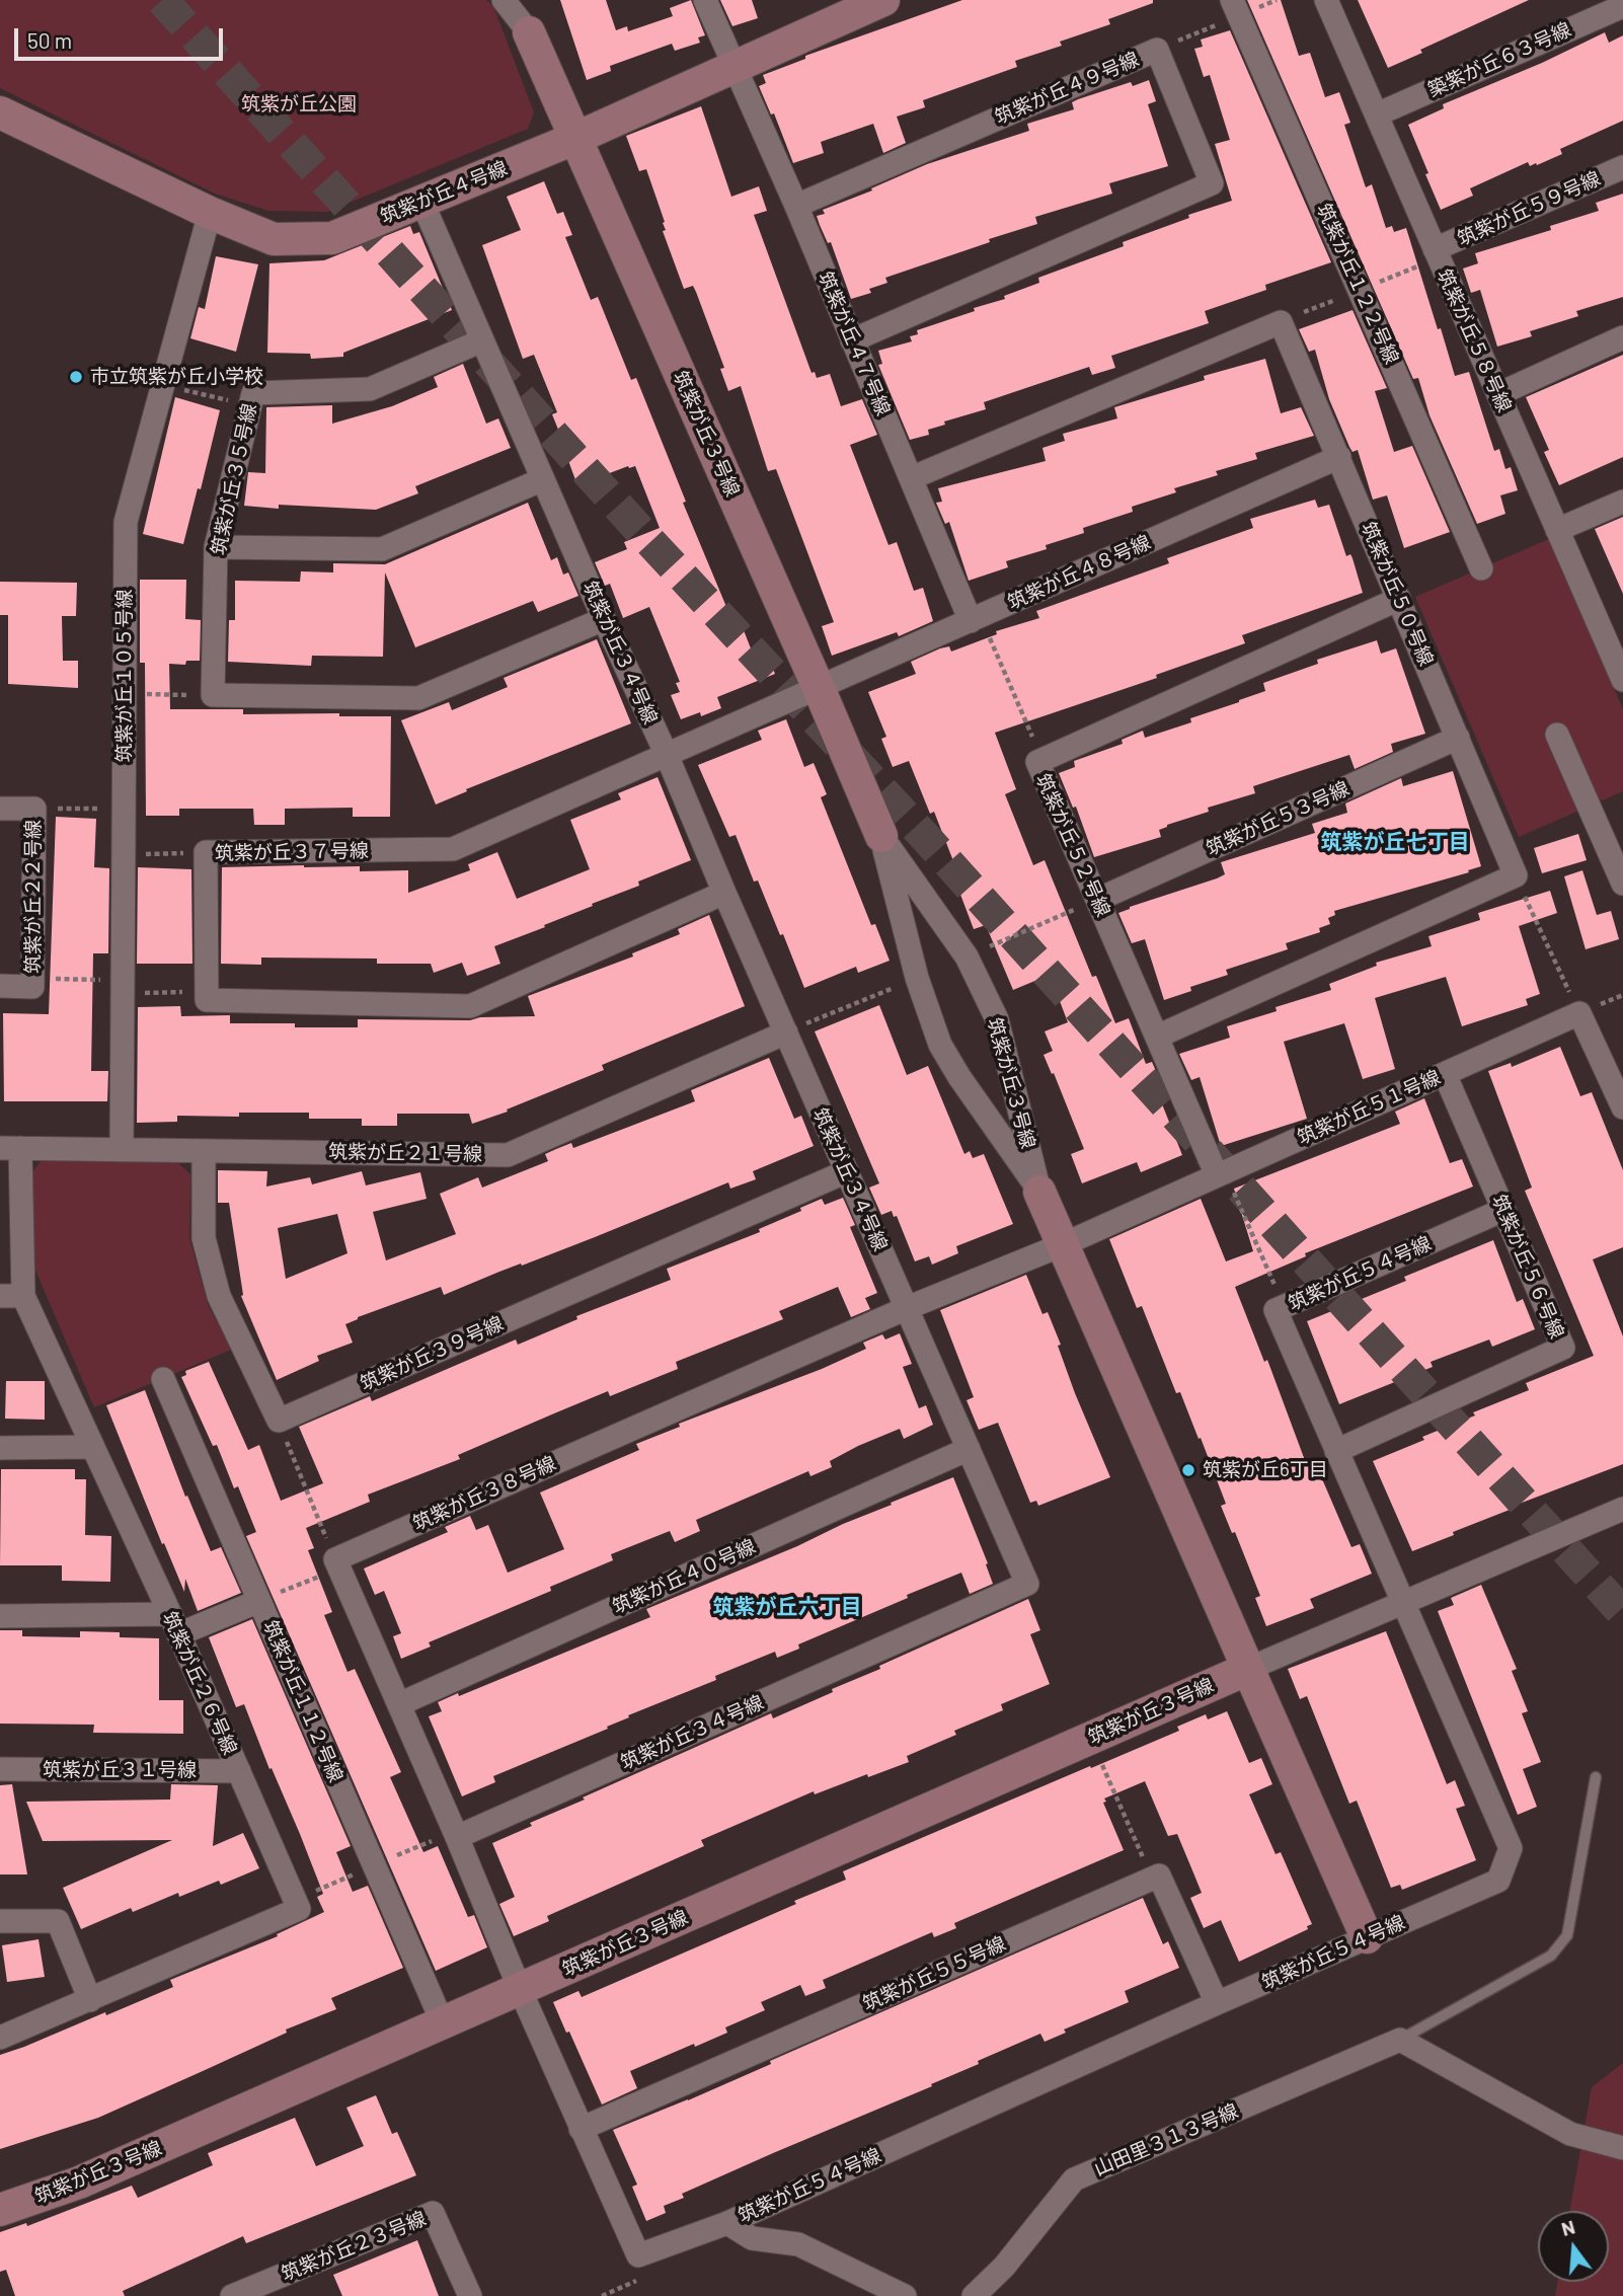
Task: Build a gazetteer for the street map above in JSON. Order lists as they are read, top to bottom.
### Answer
{
  "streets": {
    "street": [
      "築紫が丘６３号線",
      "筑紫が丘４９号線",
      "筑紫が丘４号線",
      "筑紫が丘５９号線",
      "筑紫が丘１２２号線",
      "筑紫が丘５８号線",
      "筑紫が丘４７号線",
      "筑紫が丘３号線",
      "筑紫が丘３５号線",
      "筑紫が丘４８号線",
      "筑紫が丘５０号線",
      "筑紫が丘３４号線",
      "筑紫が丘１０５号線",
      "筑紫が丘５３号線",
      "筑紫が丘５２号線",
      "筑紫が丘３７号線",
      "筑紫が丘２２号線",
      "筑紫が丘５１号線",
      "筑紫が丘２１号線",
      "筑紫が丘５６号線",
      "筑紫が丘５４号線",
      "筑紫が丘３９号線",
      "筑紫が丘３８号線",
      "筑紫が丘４０号線",
      "筑紫が丘２６号線",
      "筑紫が丘１１２号線",
      "筑紫が丘３１号線",
      "筑紫が丘５５号線",
      "山田里３１３号線",
      "筑紫が丘２３号線"
    ]
  },
  "crossings": [
    ["築紫が丘６３号線", "筑紫が丘５８号線"],
    ["筑紫が丘４９号線", "筑紫が丘４７号線"],
    ["筑紫が丘４号線", "筑紫が丘４７号線"],
    ["筑紫が丘４号線", "筑紫が丘３号線"],
    ["筑紫が丘４号線", "筑紫が丘３４号線"],
    ["筑紫が丘４号線", "筑紫が丘１０５号線"],
    ["筑紫が丘５９号線", "筑紫が丘５８号線"],
    ["筑紫が丘４７号線", "筑紫が丘４８号線"],
    ["筑紫が丘４７号線", "筑紫が丘５０号線"],
    ["筑紫が丘３号線", "筑紫が丘４８号線"],
    ["筑紫が丘３号線", "筑紫が丘３７号線"],
    ["筑紫が丘３号線", "筑紫が丘５１号線"],
    ["筑紫が丘３号線", "筑紫が丘５４号線"],
    ["筑紫が丘３号線", "筑紫が丘３８号線"],
    ["筑紫が丘３号線", "筑紫が丘１１２号線"],
    ["筑紫が丘３５号線", "筑紫が丘３４号線"],
    ["筑紫が丘４８号線", "筑紫が丘５０号線"],
    ["筑紫が丘４８号線", "筑紫が丘３７号線"],
    ["筑紫が丘５０号線", "筑紫が丘５３号線"],
    ["筑紫が丘５０号線", "筑紫が丘５２号線"],
    ["筑紫が丘３４号線", "筑紫が丘３７号線"],
    ["筑紫が丘３４号線", "筑紫が丘２１号線"],
    ["筑紫が丘３４号線", "筑紫が丘３９号線"],
    ["筑紫が丘３４号線", "筑紫が丘３８号線"],
    ["筑紫が丘３４号線", "筑紫が丘４０号線"],
    ["筑紫が丘１０５号線", "筑紫が丘２１号線"],
    ["筑紫が丘５３号線", "筑紫が丘５２号線"],
    ["筑紫が丘５２号線", "筑紫が丘５１号線"],
    ["筑紫が丘５１号線", "筑紫が丘５６号線"],
    ["筑紫が丘５１号線", "筑紫が丘３８号線"],
    ["筑紫が丘２１号線", "筑紫が丘２６号線"],
    ["筑紫が丘５６号線", "筑紫が丘５４号線"],
    ["筑紫が丘５４号線", "筑紫が丘５５号線"],
    ["筑紫が丘２６号線", "筑紫が丘３１号線"]
  ],
  "districts": ["筑紫が丘七丁目", "筑紫が丘六丁目"],
  "parks": ["筑紫が丘公園"],
  "places": ["市立筑紫が丘小学校", "筑紫が丘6丁目"],
  "scale_bar": "50 m",
  "north": "top"
}
